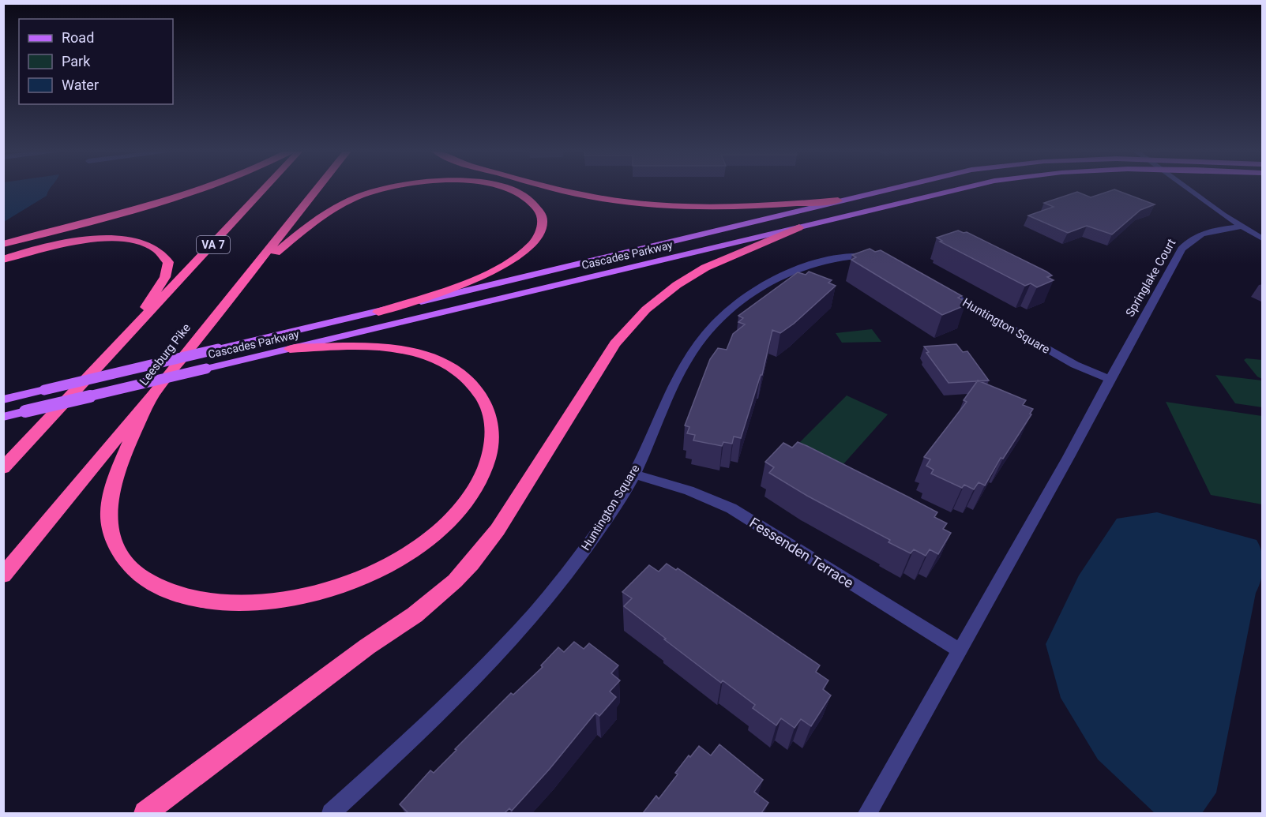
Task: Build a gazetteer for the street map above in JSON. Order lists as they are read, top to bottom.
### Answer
{
  "streets": {
    "highway": ["VA 7", "Leesburg Pike"],
    "main road": ["Cascades Parkway"],
    "street": ["Springlake Court", "Huntington Square", "Fessenden Terrace"]
  },
  "crossings": [
    ["Springlake Court", "Huntington Square"],
    ["Huntington Square", "Fessenden Terrace"]
  ],
  "legend": ["Road", "Park", "Water"]
}
